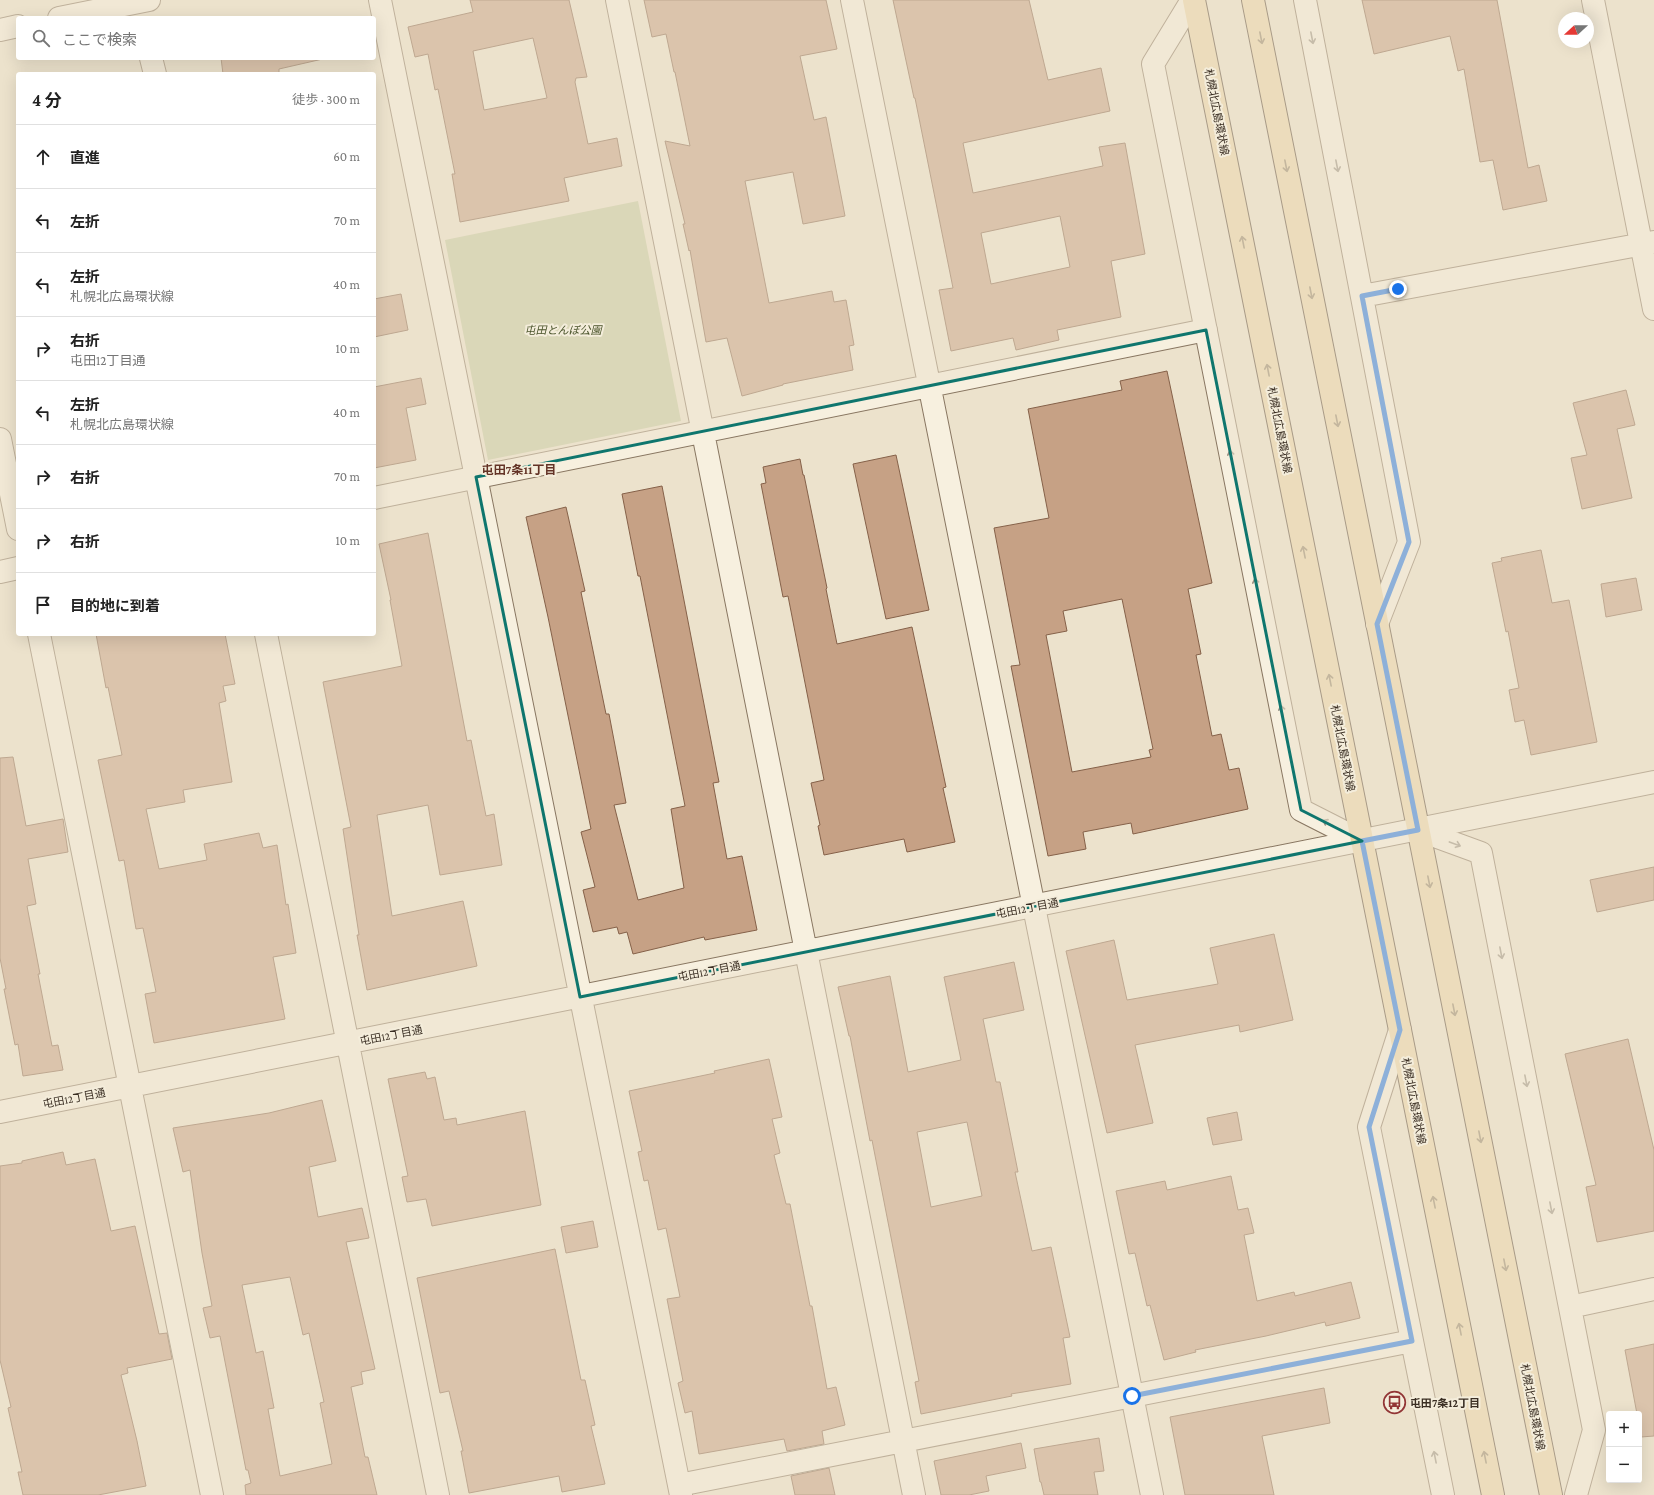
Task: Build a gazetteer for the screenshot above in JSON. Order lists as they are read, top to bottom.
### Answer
{
  "streets": {
    "main road": ["札幌北広島環状線"],
    "street": ["屯田12丁目通"]
  },
  "crossings": [
    ["札幌北広島環状線", "屯田12丁目通"]
  ],
  "districts": ["屯田7条11丁目"],
  "parks": ["屯田とんぼ公園"],
  "places": {
    "bus stop": ["屯田7条12丁目"]
  },
  "north": "left",
  "page": {
    "search": "ここで検索",
    "heading": ["4 分", "徒歩 · 300 m"],
    "list": [
      ["直進", "60 m"],
      ["左折", "70 m"],
      ["左折", "札幌北広島環状線", "40 m"],
      ["右折", "屯田12丁目通", "10 m"],
      ["左折", "札幌北広島環状線", "40 m"],
      ["右折", "70 m"],
      ["右折", "10 m"],
      "目的地に到着"
    ],
    "map_buttons": ["+", "−"]
  }
}
